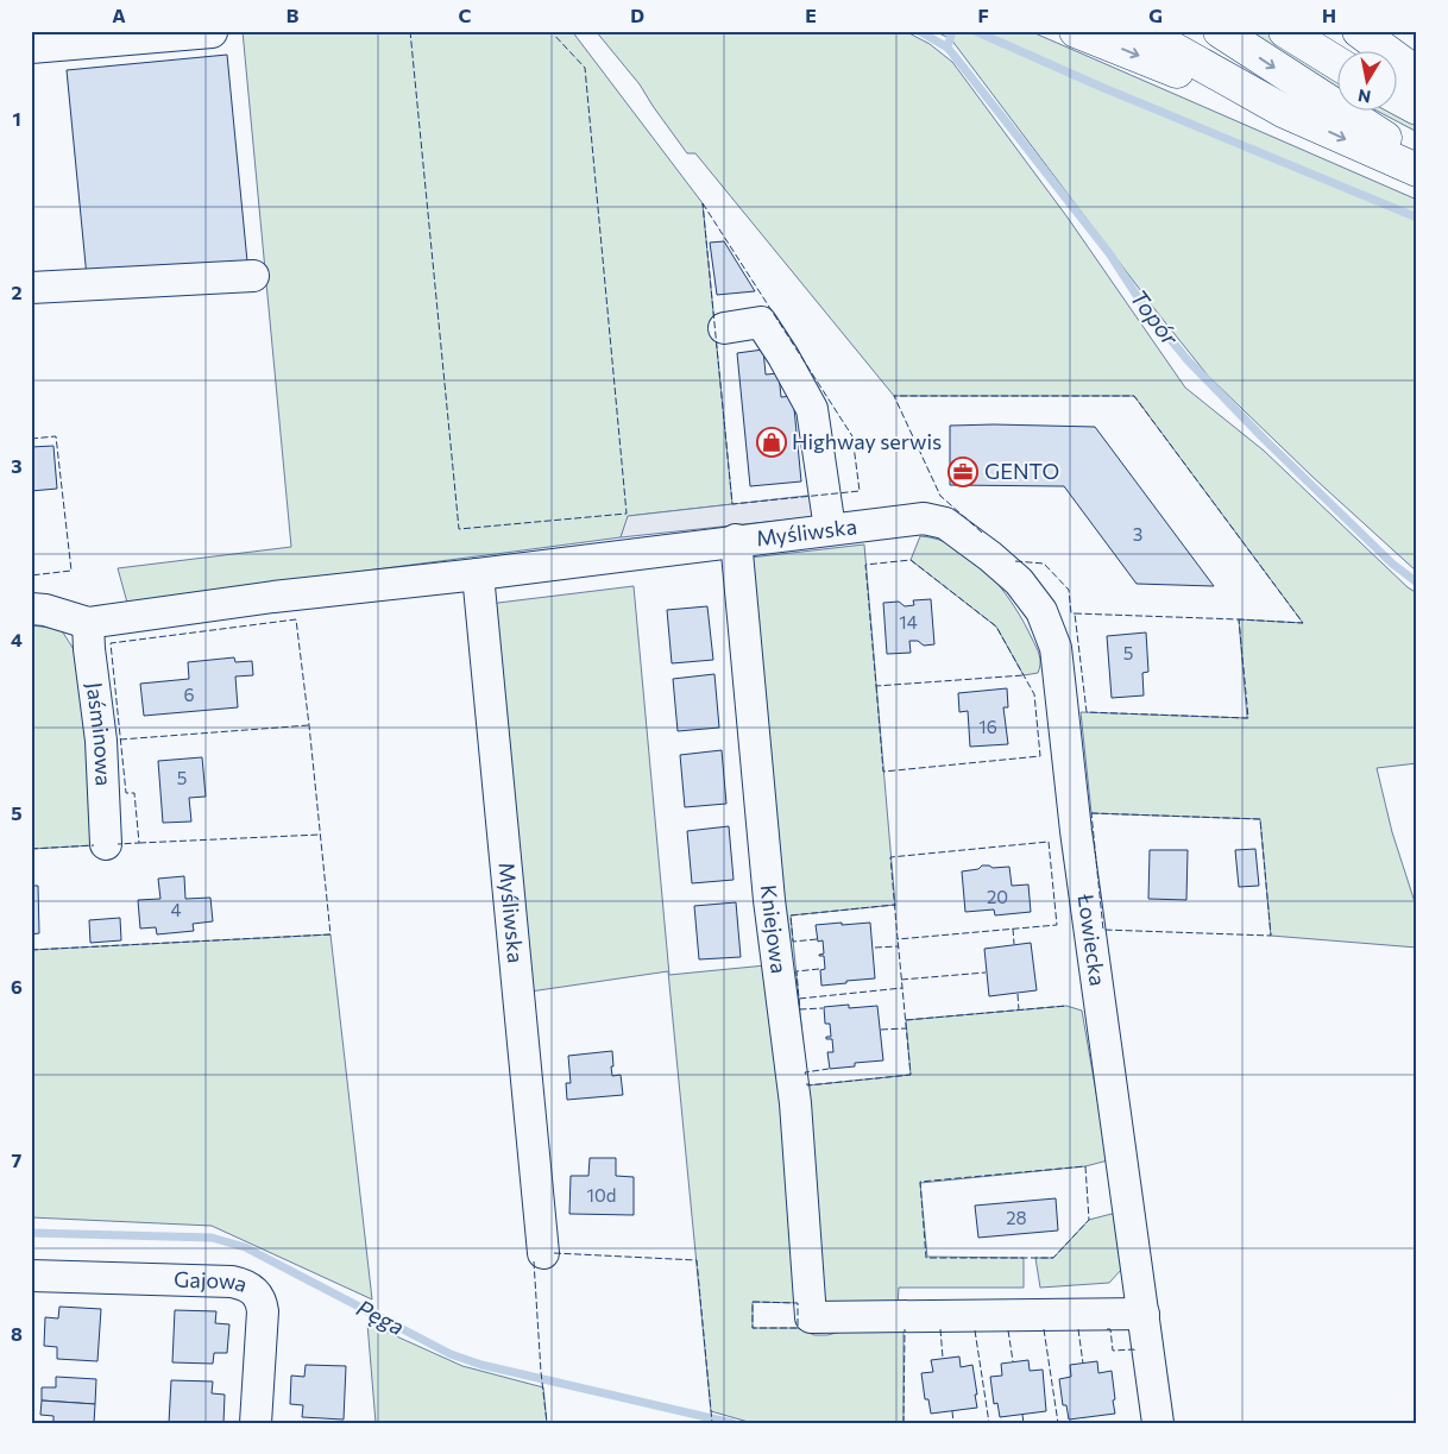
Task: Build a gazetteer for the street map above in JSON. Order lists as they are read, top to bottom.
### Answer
{
  "streets": {
    "street": [
      "Myśliwska",
      "Jaśminowa",
      "Kniejowa",
      "Łowiecka",
      "Gajowa"
    ]
  },
  "crossings": [
    ["Myśliwska", "Jaśminowa"],
    ["Myśliwska", "Kniejowa"],
    ["Myśliwska", "Łowiecka"],
    ["Kniejowa", "Łowiecka"]
  ],
  "water": ["Topór", "Pęga"],
  "places": {
    "shop": ["Highway serwis"],
    "office": ["GENTO"]
  },
  "house_numbers": [
    "3",
    "14",
    "5",
    "6",
    "16",
    "5",
    "20",
    "4",
    "10d",
    "28"
  ],
  "north": "bottom",
  "grid": {
    "columns": [
      "A",
      "B",
      "C",
      "D",
      "E",
      "F",
      "G",
      "H"
    ],
    "rows": [
      "1",
      "2",
      "3",
      "4",
      "5",
      "6",
      "7",
      "8"
    ]
  }
}
